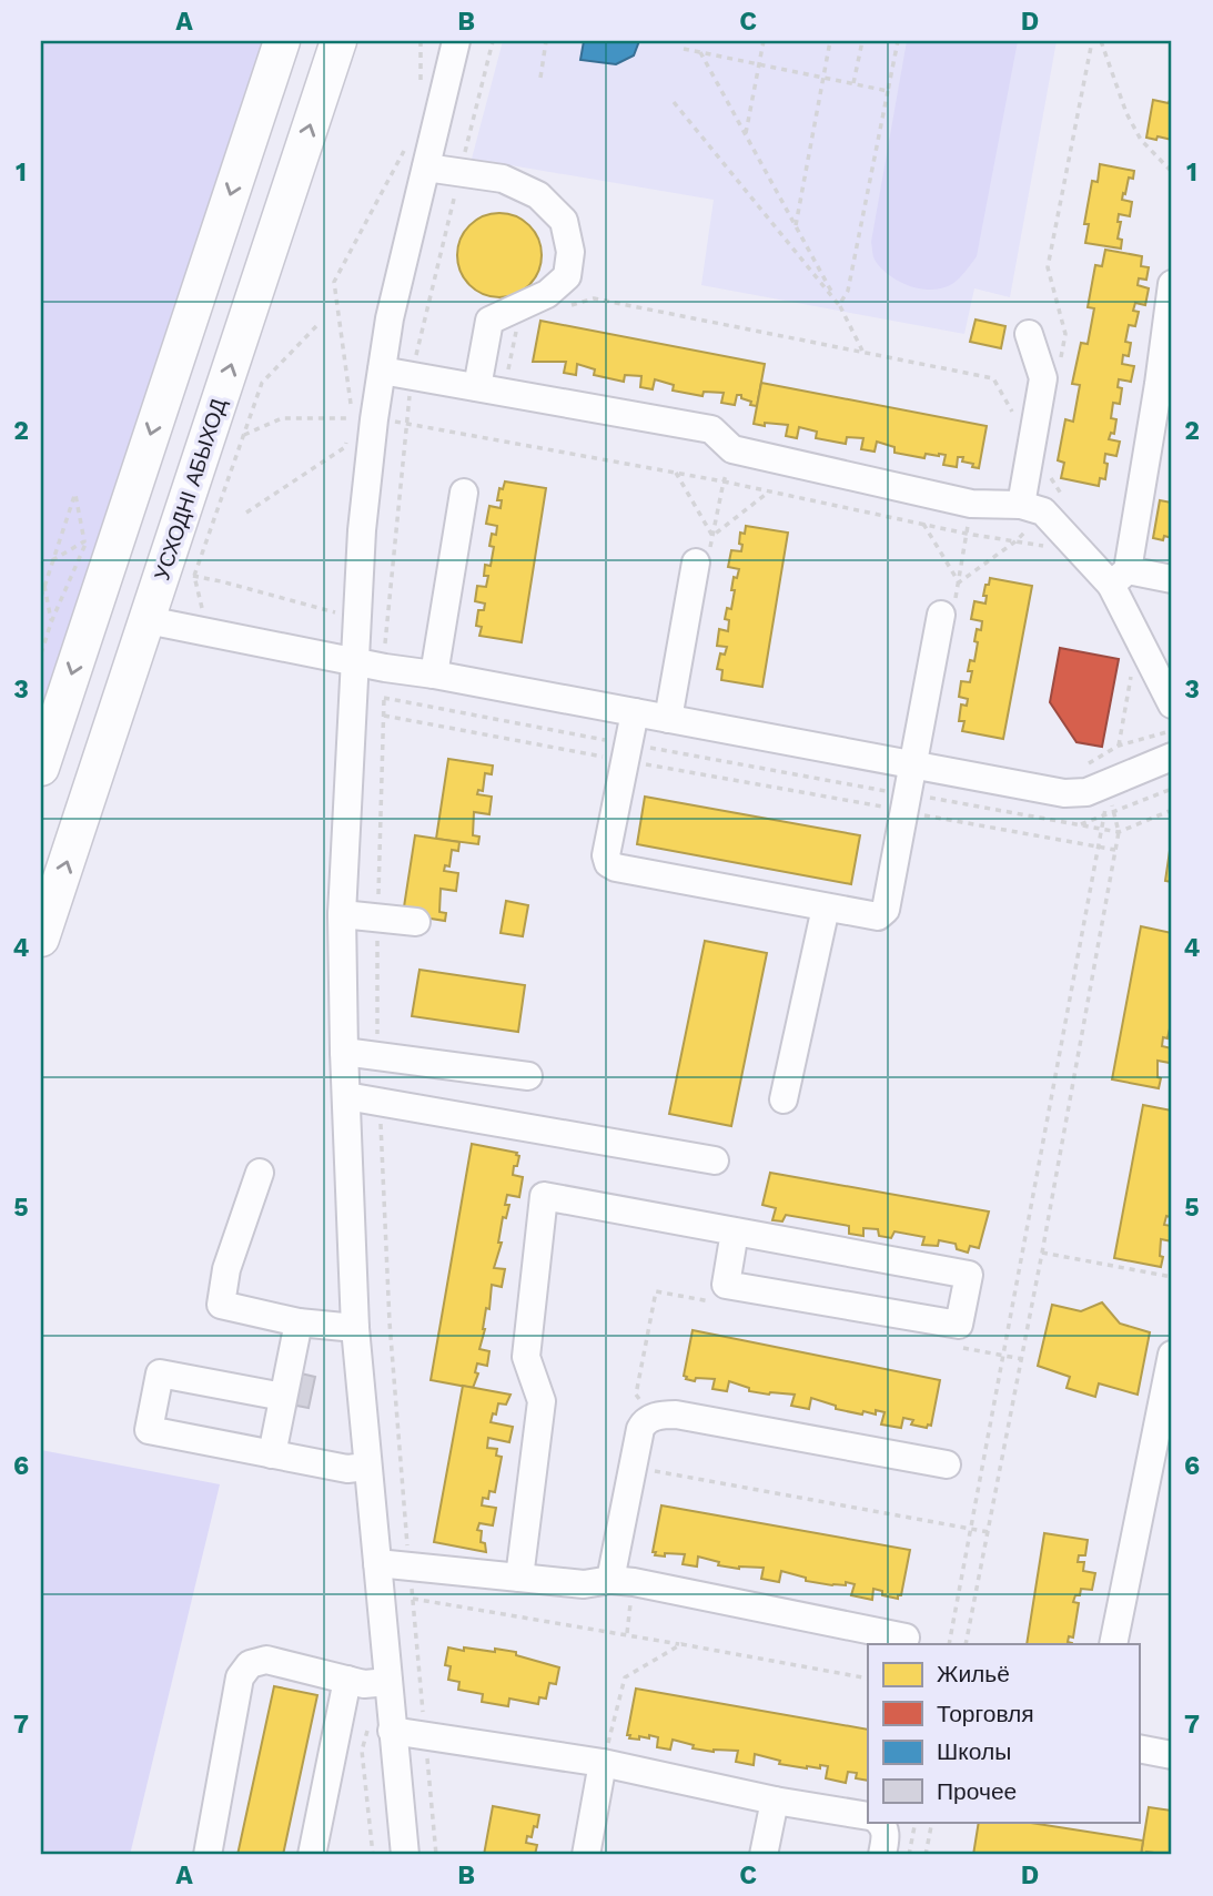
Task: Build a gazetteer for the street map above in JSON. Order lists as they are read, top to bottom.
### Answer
{
  "streets": {
    "main road": ["УСХОДНІ АБЫХОД"]
  },
  "legend": [
    "Жильё",
    "Торговля",
    "Школы",
    "Прочее"
  ],
  "grid": {
    "columns": [
      "A",
      "B",
      "C",
      "D"
    ],
    "rows": [
      "1",
      "2",
      "3",
      "4",
      "5",
      "6",
      "7"
    ]
  }
}
